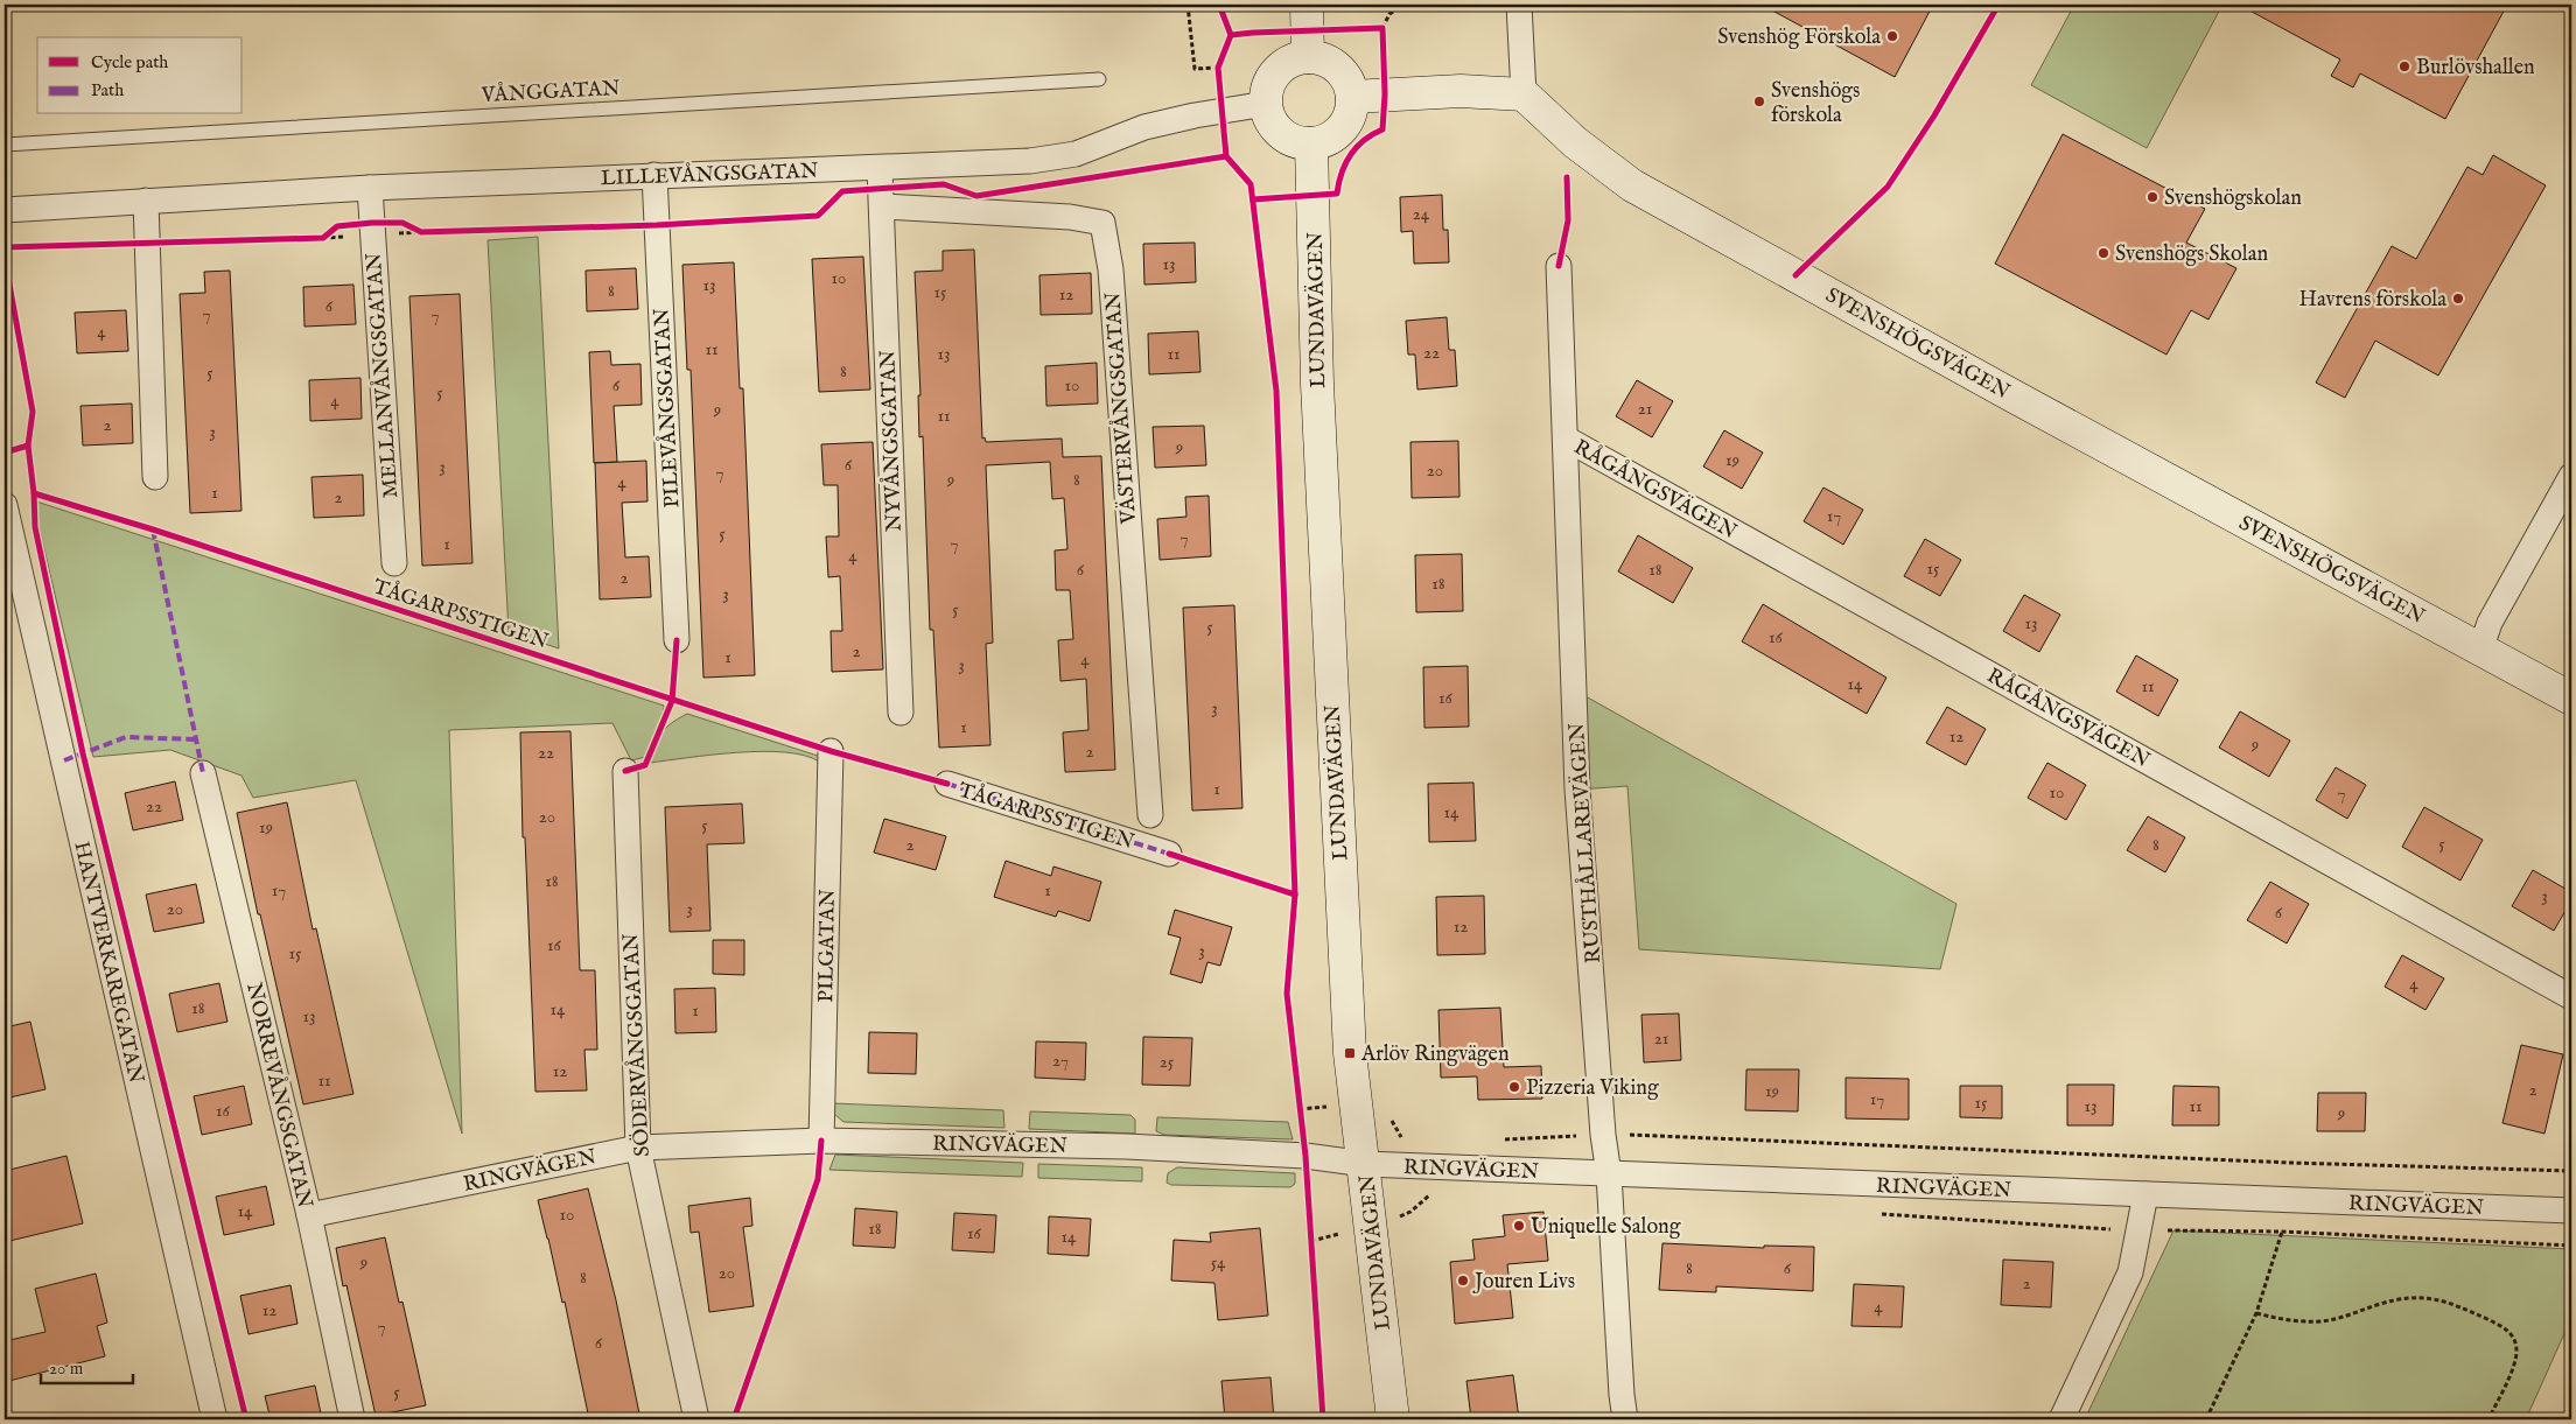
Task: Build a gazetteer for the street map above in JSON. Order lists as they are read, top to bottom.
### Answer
{
  "streets": {
    "main road": ["LUNDAVÄGEN", "SVENSHÖGSVÄGEN"],
    "street": [
      "LILLEVÅNGSGATAN",
      "MELLANVÅNGSGATAN",
      "PILEVÅNGSGATAN",
      "VÄSTERVÅNGSGATAN",
      "NYVÅNGSGATAN",
      "RÅGÅNGSVÄGEN",
      "TÅGARPSSTIGEN",
      "RUSTHÅLLAREVÄGEN",
      "PILGATAN",
      "HANTVERKAREGATAN",
      "SÖDERVÅNGSGATAN",
      "NORREVÅNGSGATAN",
      "RINGVÄGEN"
    ],
    "lane": ["VÅNGGATAN"]
  },
  "crossings": [
    ["LILLEVÅNGSGATAN", "LUNDAVÄGEN"],
    ["LILLEVÅNGSGATAN", "MELLANVÅNGSGATAN"],
    ["LILLEVÅNGSGATAN", "PILEVÅNGSGATAN"],
    ["LILLEVÅNGSGATAN", "NYVÅNGSGATAN"],
    ["LUNDAVÄGEN", "RINGVÄGEN"],
    ["VÄSTERVÅNGSGATAN", "NYVÅNGSGATAN"],
    ["RÅGÅNGSVÄGEN", "RUSTHÅLLAREVÄGEN"],
    ["RUSTHÅLLAREVÄGEN", "RINGVÄGEN"],
    ["PILGATAN", "RINGVÄGEN"],
    ["SÖDERVÅNGSGATAN", "RINGVÄGEN"],
    ["NORREVÅNGSGATAN", "RINGVÄGEN"]
  ],
  "places": {
    "other": [
      "Svenshög Förskola",
      "Burlövshallen",
      "Svenshögs förskola",
      "Svenshögskolan",
      "Svenshögs Skolan",
      "Havrens förskola",
      "Pizzeria Viking",
      "Uniquelle Salong",
      "Jouren Livs"
    ],
    "transit": ["Arlöv Ringvägen"]
  },
  "house_numbers": [
    "24",
    "13",
    "10",
    "13",
    "8",
    "15",
    "12",
    "6",
    "7",
    "7",
    "4",
    "11",
    "22",
    "13",
    "11",
    "8",
    "5",
    "6",
    "10",
    "5",
    "4",
    "21",
    "9",
    "11",
    "2",
    "3",
    "9",
    "19",
    "6",
    "3",
    "20",
    "7",
    "9",
    "8",
    "4",
    "1",
    "2",
    "17",
    "5",
    "7",
    "1",
    "7",
    "4",
    "15",
    "6",
    "18",
    "2",
    "18",
    "3",
    "5",
    "13",
    "5",
    "16",
    "2",
    "1",
    "4",
    "3",
    "14",
    "11",
    "16",
    "3",
    "1",
    "12",
    "9",
    "2",
    "22",
    "1",
    "10",
    "7",
    "22",
    "14",
    "20",
    "5",
    "19",
    "5",
    "2",
    "8",
    "18",
    "17",
    "1",
    "3",
    "20",
    "3",
    "6",
    "12",
    "16",
    "3",
    "15",
    "4",
    "18",
    "14",
    "1",
    "13",
    "21",
    "27",
    "25",
    "12",
    "11",
    "2",
    "19",
    "17",
    "15",
    "13",
    "11",
    "16",
    "9",
    "14",
    "10",
    "18",
    "16",
    "14",
    "9",
    "54",
    "8",
    "6",
    "20",
    "8",
    "2",
    "4",
    "12",
    "7",
    "6",
    "5"
  ],
  "legend": ["Cycle path", "Path"],
  "scale_bar": "20 m"
}
